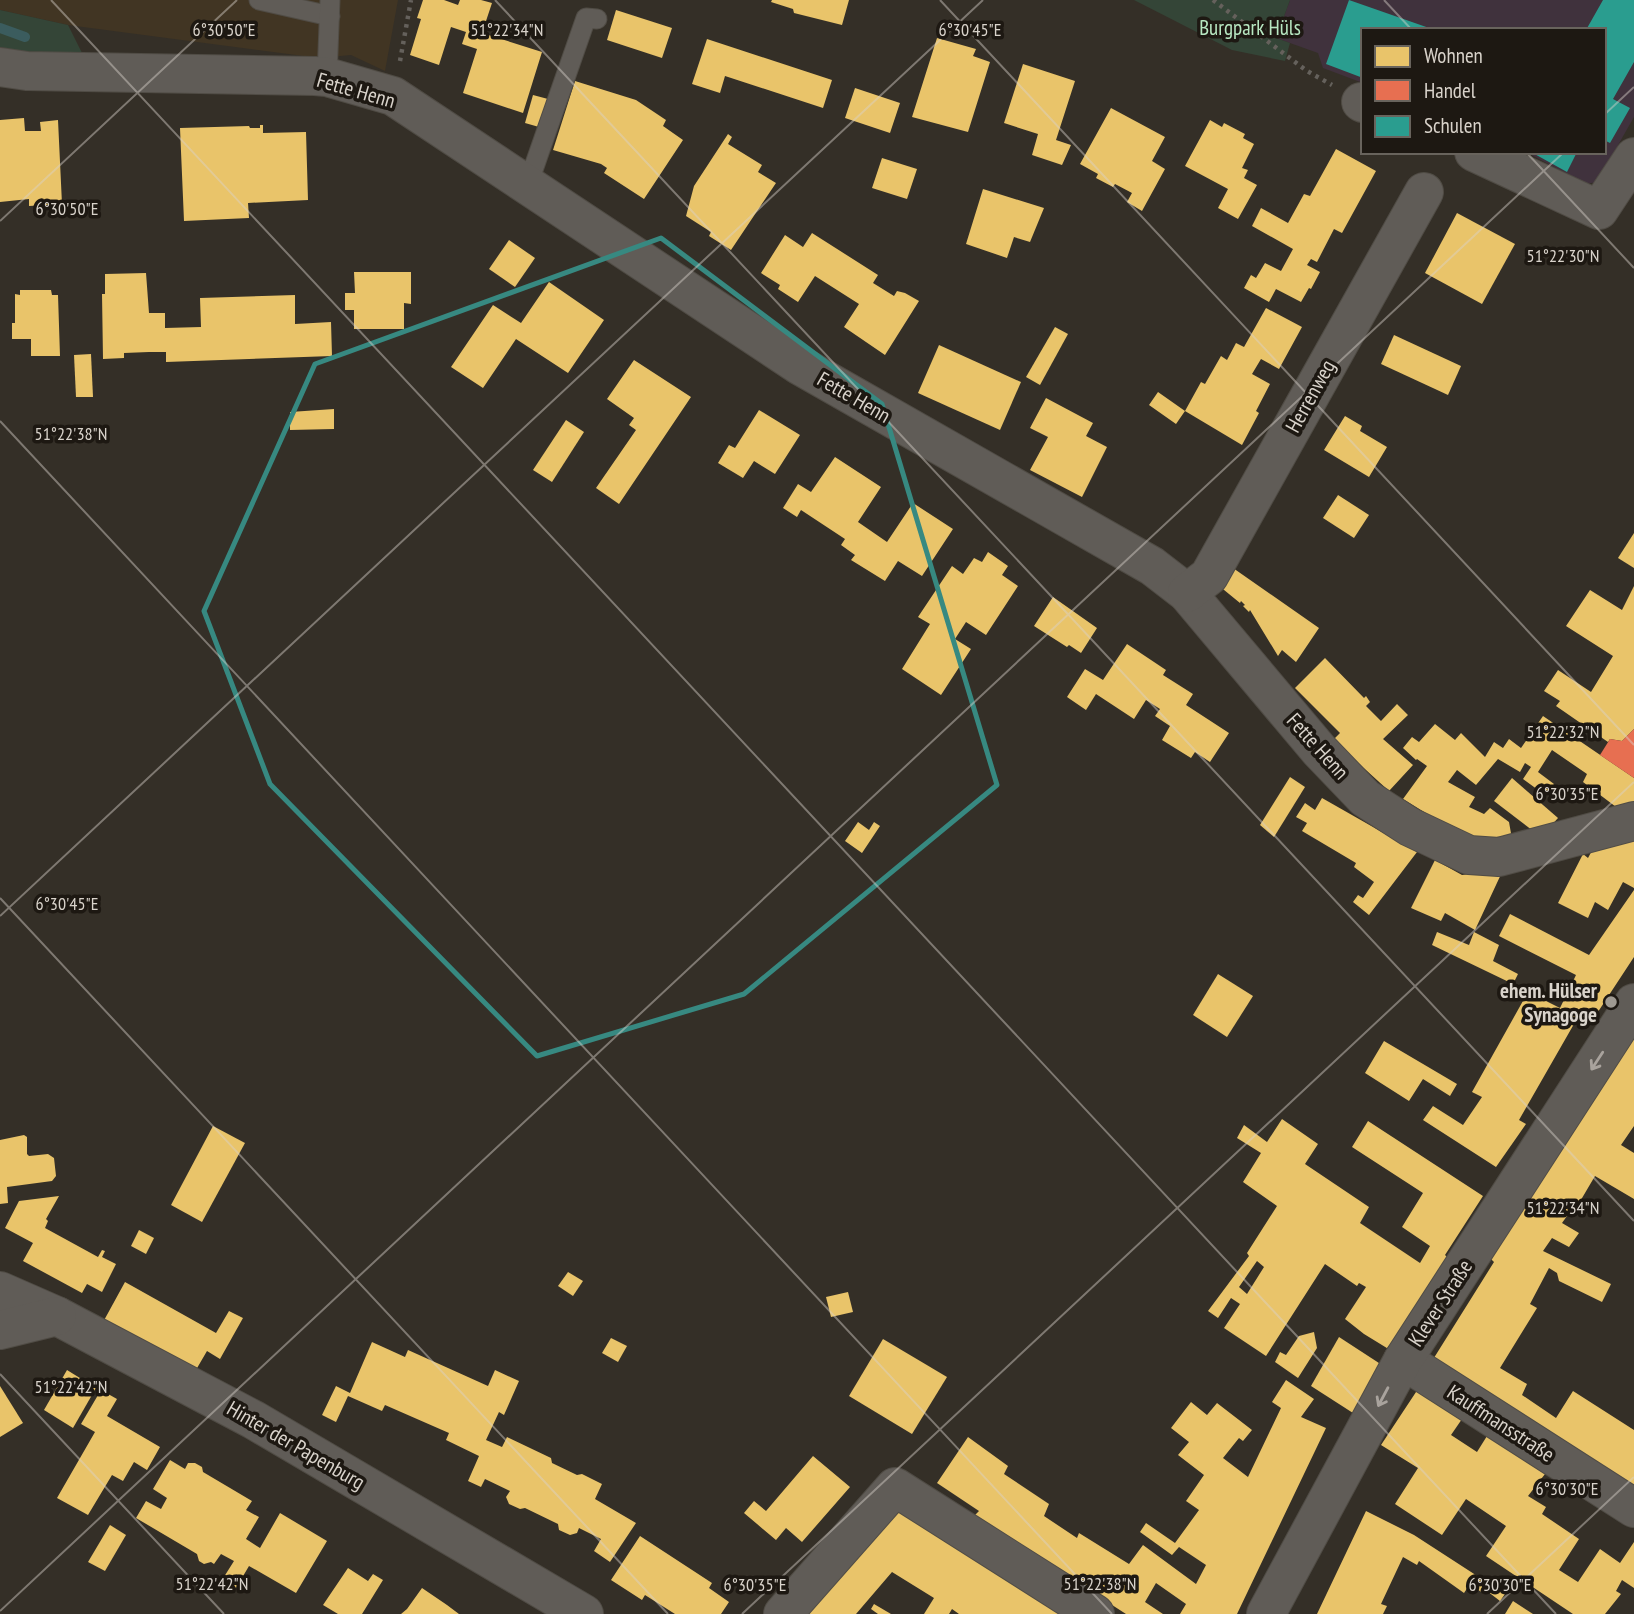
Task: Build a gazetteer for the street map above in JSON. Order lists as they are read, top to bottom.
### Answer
{
  "streets": {
    "street": [
      "Fette Henn",
      "Herrenweg",
      "Klever Straße",
      "Kauffmansstraße",
      "Hinter der Papenburg"
    ]
  },
  "crossings": [
    ["Fette Henn", "Herrenweg"],
    ["Klever Straße", "Kauffmansstraße"]
  ],
  "one_way": ["Klever Straße"],
  "parks": ["Burgpark Hüls"],
  "places": ["ehem. Hülser Synagoge"],
  "legend": ["Wohnen", "Handel", "Schulen"],
  "coordinates": [
    "6°30'50\"E",
    "6°30'45\"E",
    "51°22'34\"N",
    "51°22'30\"N",
    "51°22'38\"N",
    "51°22'32\"N",
    "6°30'35\"E",
    "51°22'42\"N",
    "6°30'30\"E"
  ]
}
